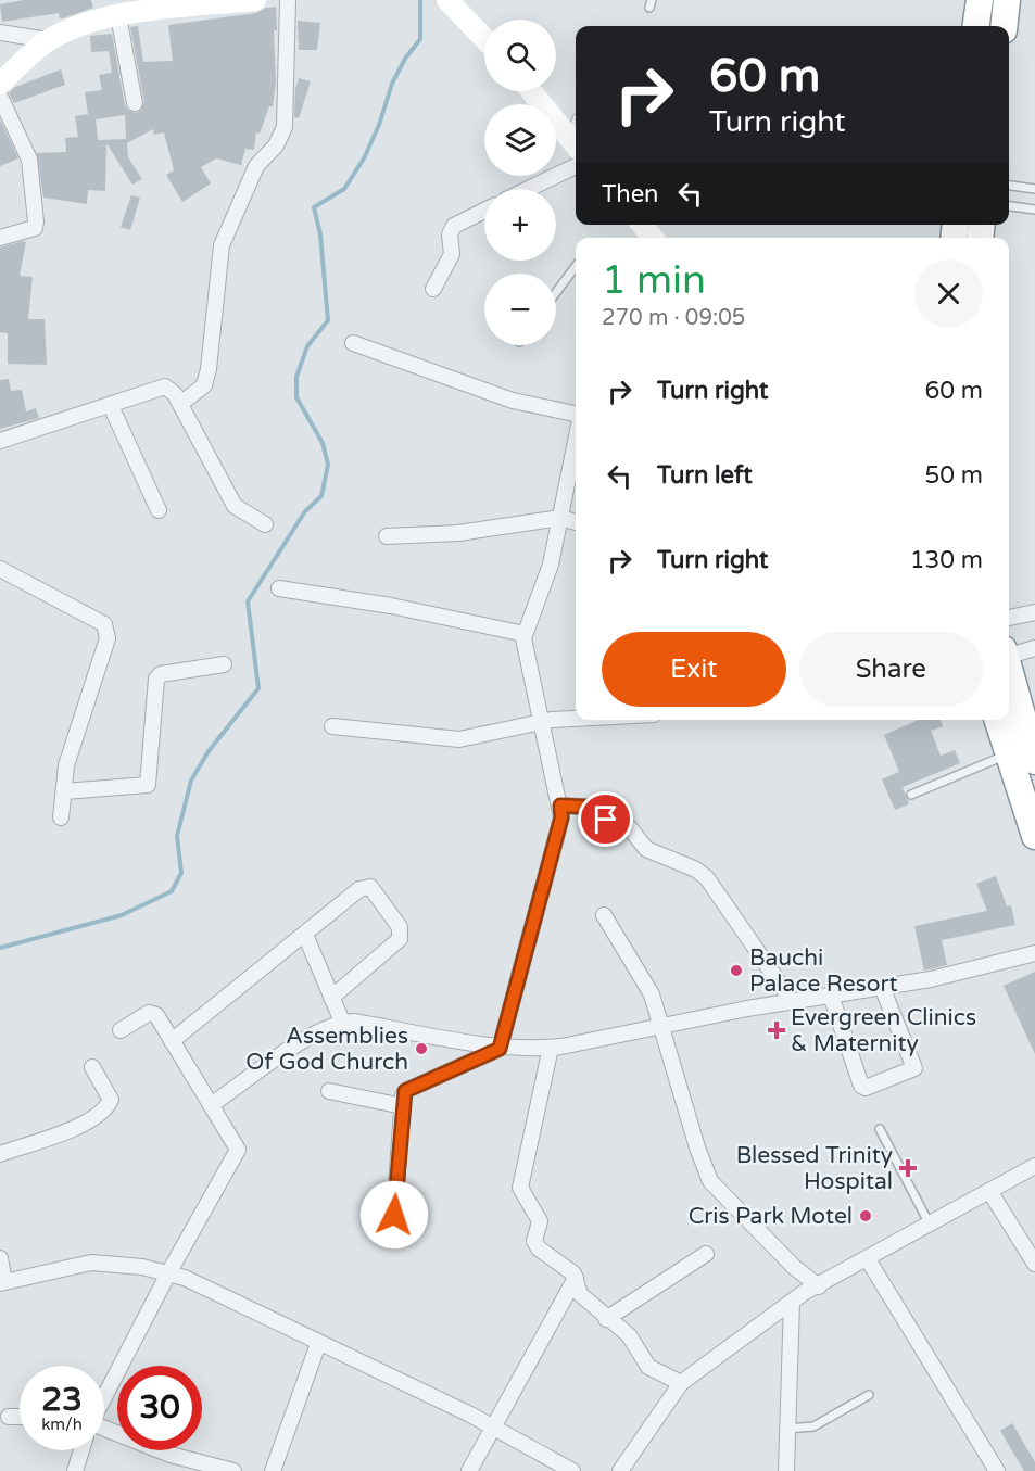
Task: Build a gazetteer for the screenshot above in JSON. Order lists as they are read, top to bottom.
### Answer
{
  "places": {
    "other": ["Bauchi Palace Resort", "Assemblies Of God Church", "Cris Park Motel"],
    "health": ["Evergreen Clinics & Maternity", "Blessed Trinity Hospital"]
  },
  "page": {
    "map_buttons": ["+", "−"],
    "turn": ["60 m", "Turn right"],
    "then": "Then",
    "heading": ["1 min", "270 m · 09:05"],
    "list": [
      {
        "name": "Turn right",
        "value": "60 m"
      },
      {
        "name": "Turn left",
        "value": "50 m"
      },
      {
        "name": "Turn right",
        "value": "130 m"
      }
    ],
    "buttons": ["Exit", "Share"],
    "speed": "23 km/h",
    "limit": "30"
  }
}
